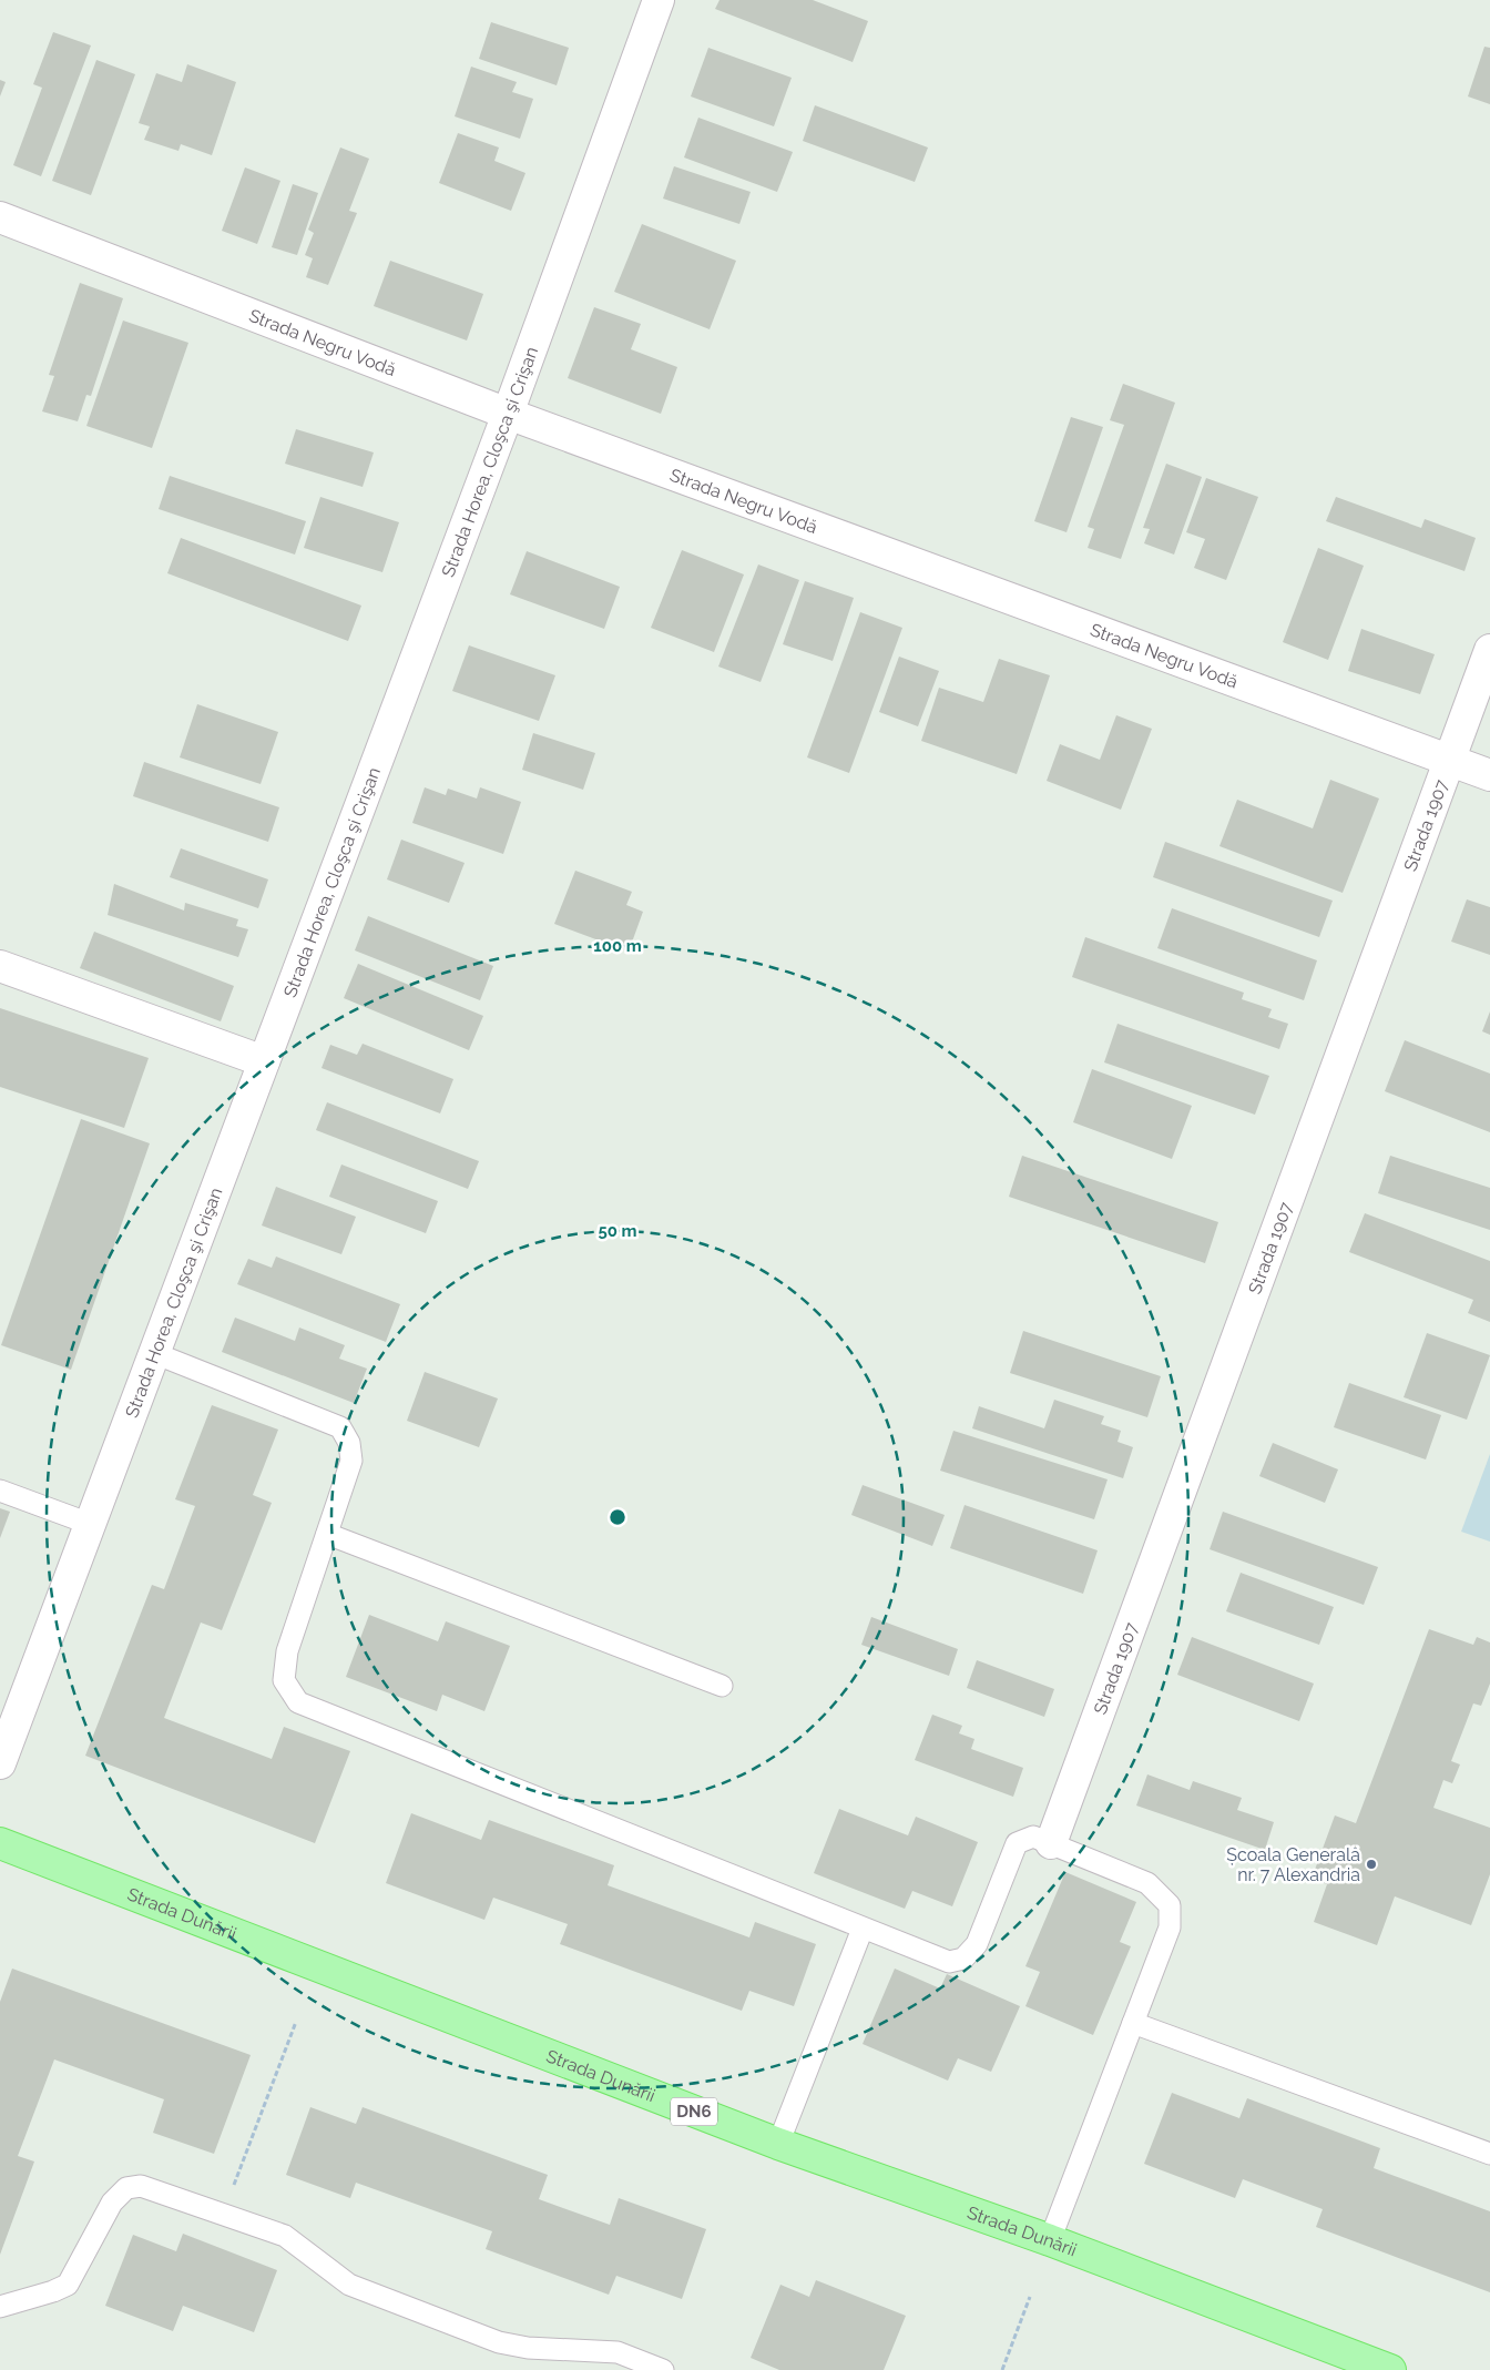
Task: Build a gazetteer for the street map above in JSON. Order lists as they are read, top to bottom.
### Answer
{
  "streets": {
    "main road": ["Strada Dunării", "DN6"],
    "street": ["Strada Negru Vodă", "Strada Horea, Cloşca şi Crişan", "Strada 1907"]
  },
  "crossings": [
    ["Strada Negru Vodă", "Strada Horea, Cloşca şi Crişan"],
    ["Strada Negru Vodă", "Strada 1907"]
  ],
  "places": ["Școala Generală nr. 7 Alexandria"],
  "rings": ["100 m", "50 m"]
}
